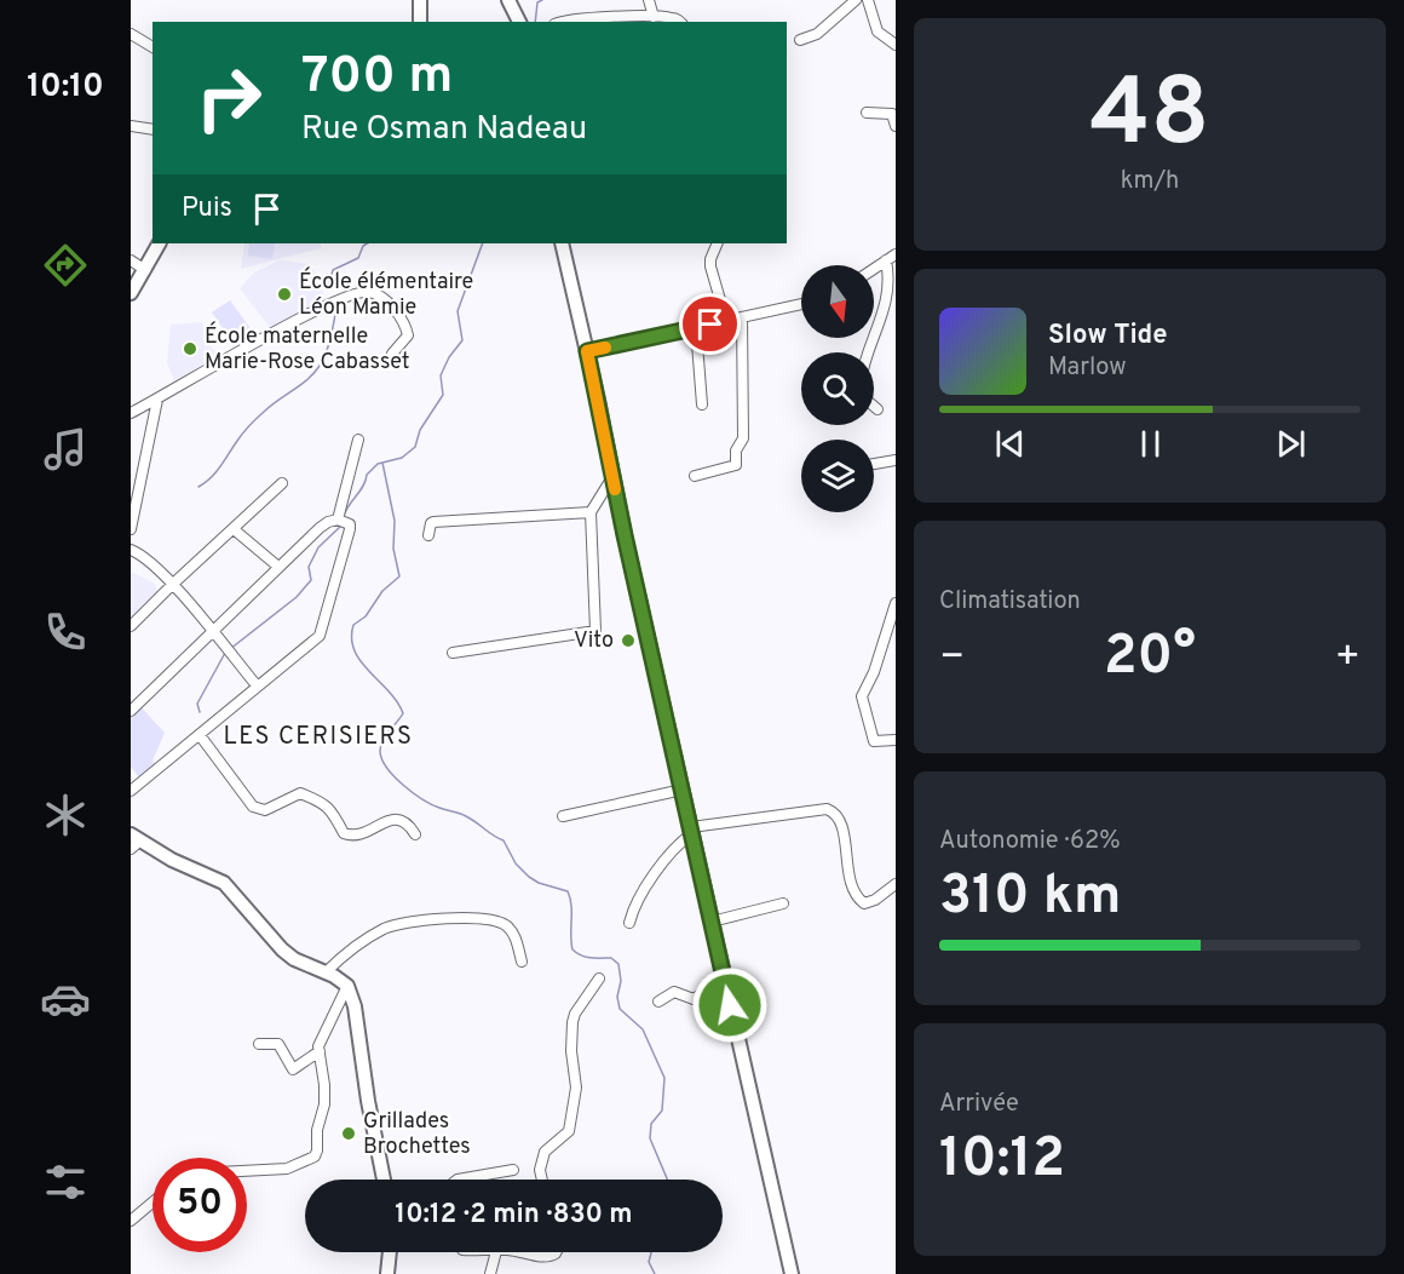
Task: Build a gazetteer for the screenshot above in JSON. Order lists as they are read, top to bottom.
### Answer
{
  "districts": ["LES CERISIERS"],
  "places": [
    "École élémentaire Léon Mamie",
    "École maternelle Marie-Rose Cabasset",
    "Vito",
    "Grillades Brochettes"
  ],
  "north": "bottom",
  "page": {
    "tabs": "10:10",
    "tile": [
      ["48", "km/h"],
      "Climatisation",
      ["Autonomie · 62%", "310 km"],
      ["Arrivée", "10:12"]
    ],
    "turn": ["700 m", "Rue Osman Nadeau"],
    "then": "Puis",
    "song": ["Slow Tide", "Marlow"],
    "heat": ["−", "20°", "+"],
    "limit": "50",
    "trip": "10:12 · 2 min · 830 m"
  }
}
